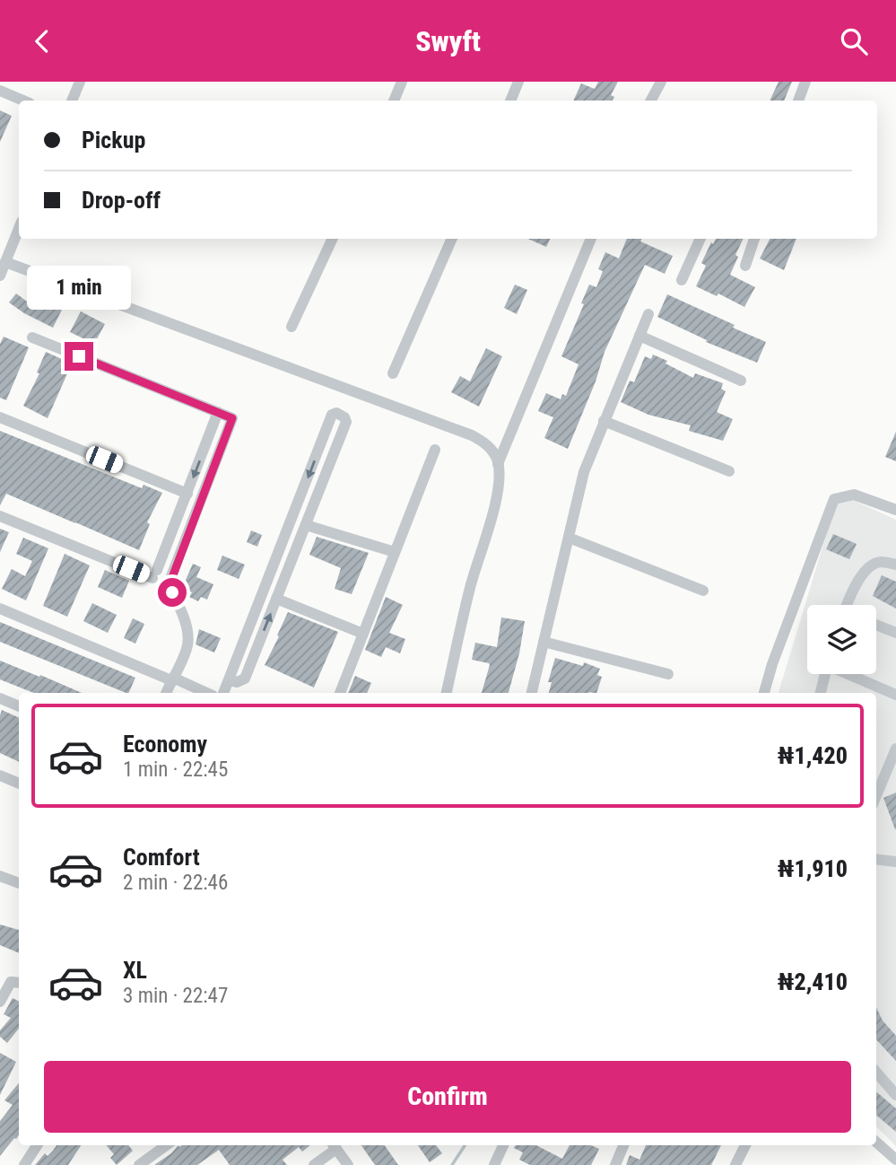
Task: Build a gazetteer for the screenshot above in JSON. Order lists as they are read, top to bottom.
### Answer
{
  "page": {
    "header": "Swyft",
    "banner": ["Pickup", "Drop-off"],
    "bubble": "1 min",
    "list": [
      {
        "name": "Economy",
        "note": "1 min · 22:45",
        "value": "₦1,420"
      },
      {
        "name": "Comfort",
        "note": "2 min · 22:46",
        "value": "₦1,910"
      },
      {
        "name": "XL",
        "note": "3 min · 22:47",
        "value": "₦2,410"
      }
    ],
    "buttons": "Confirm"
  }
}
